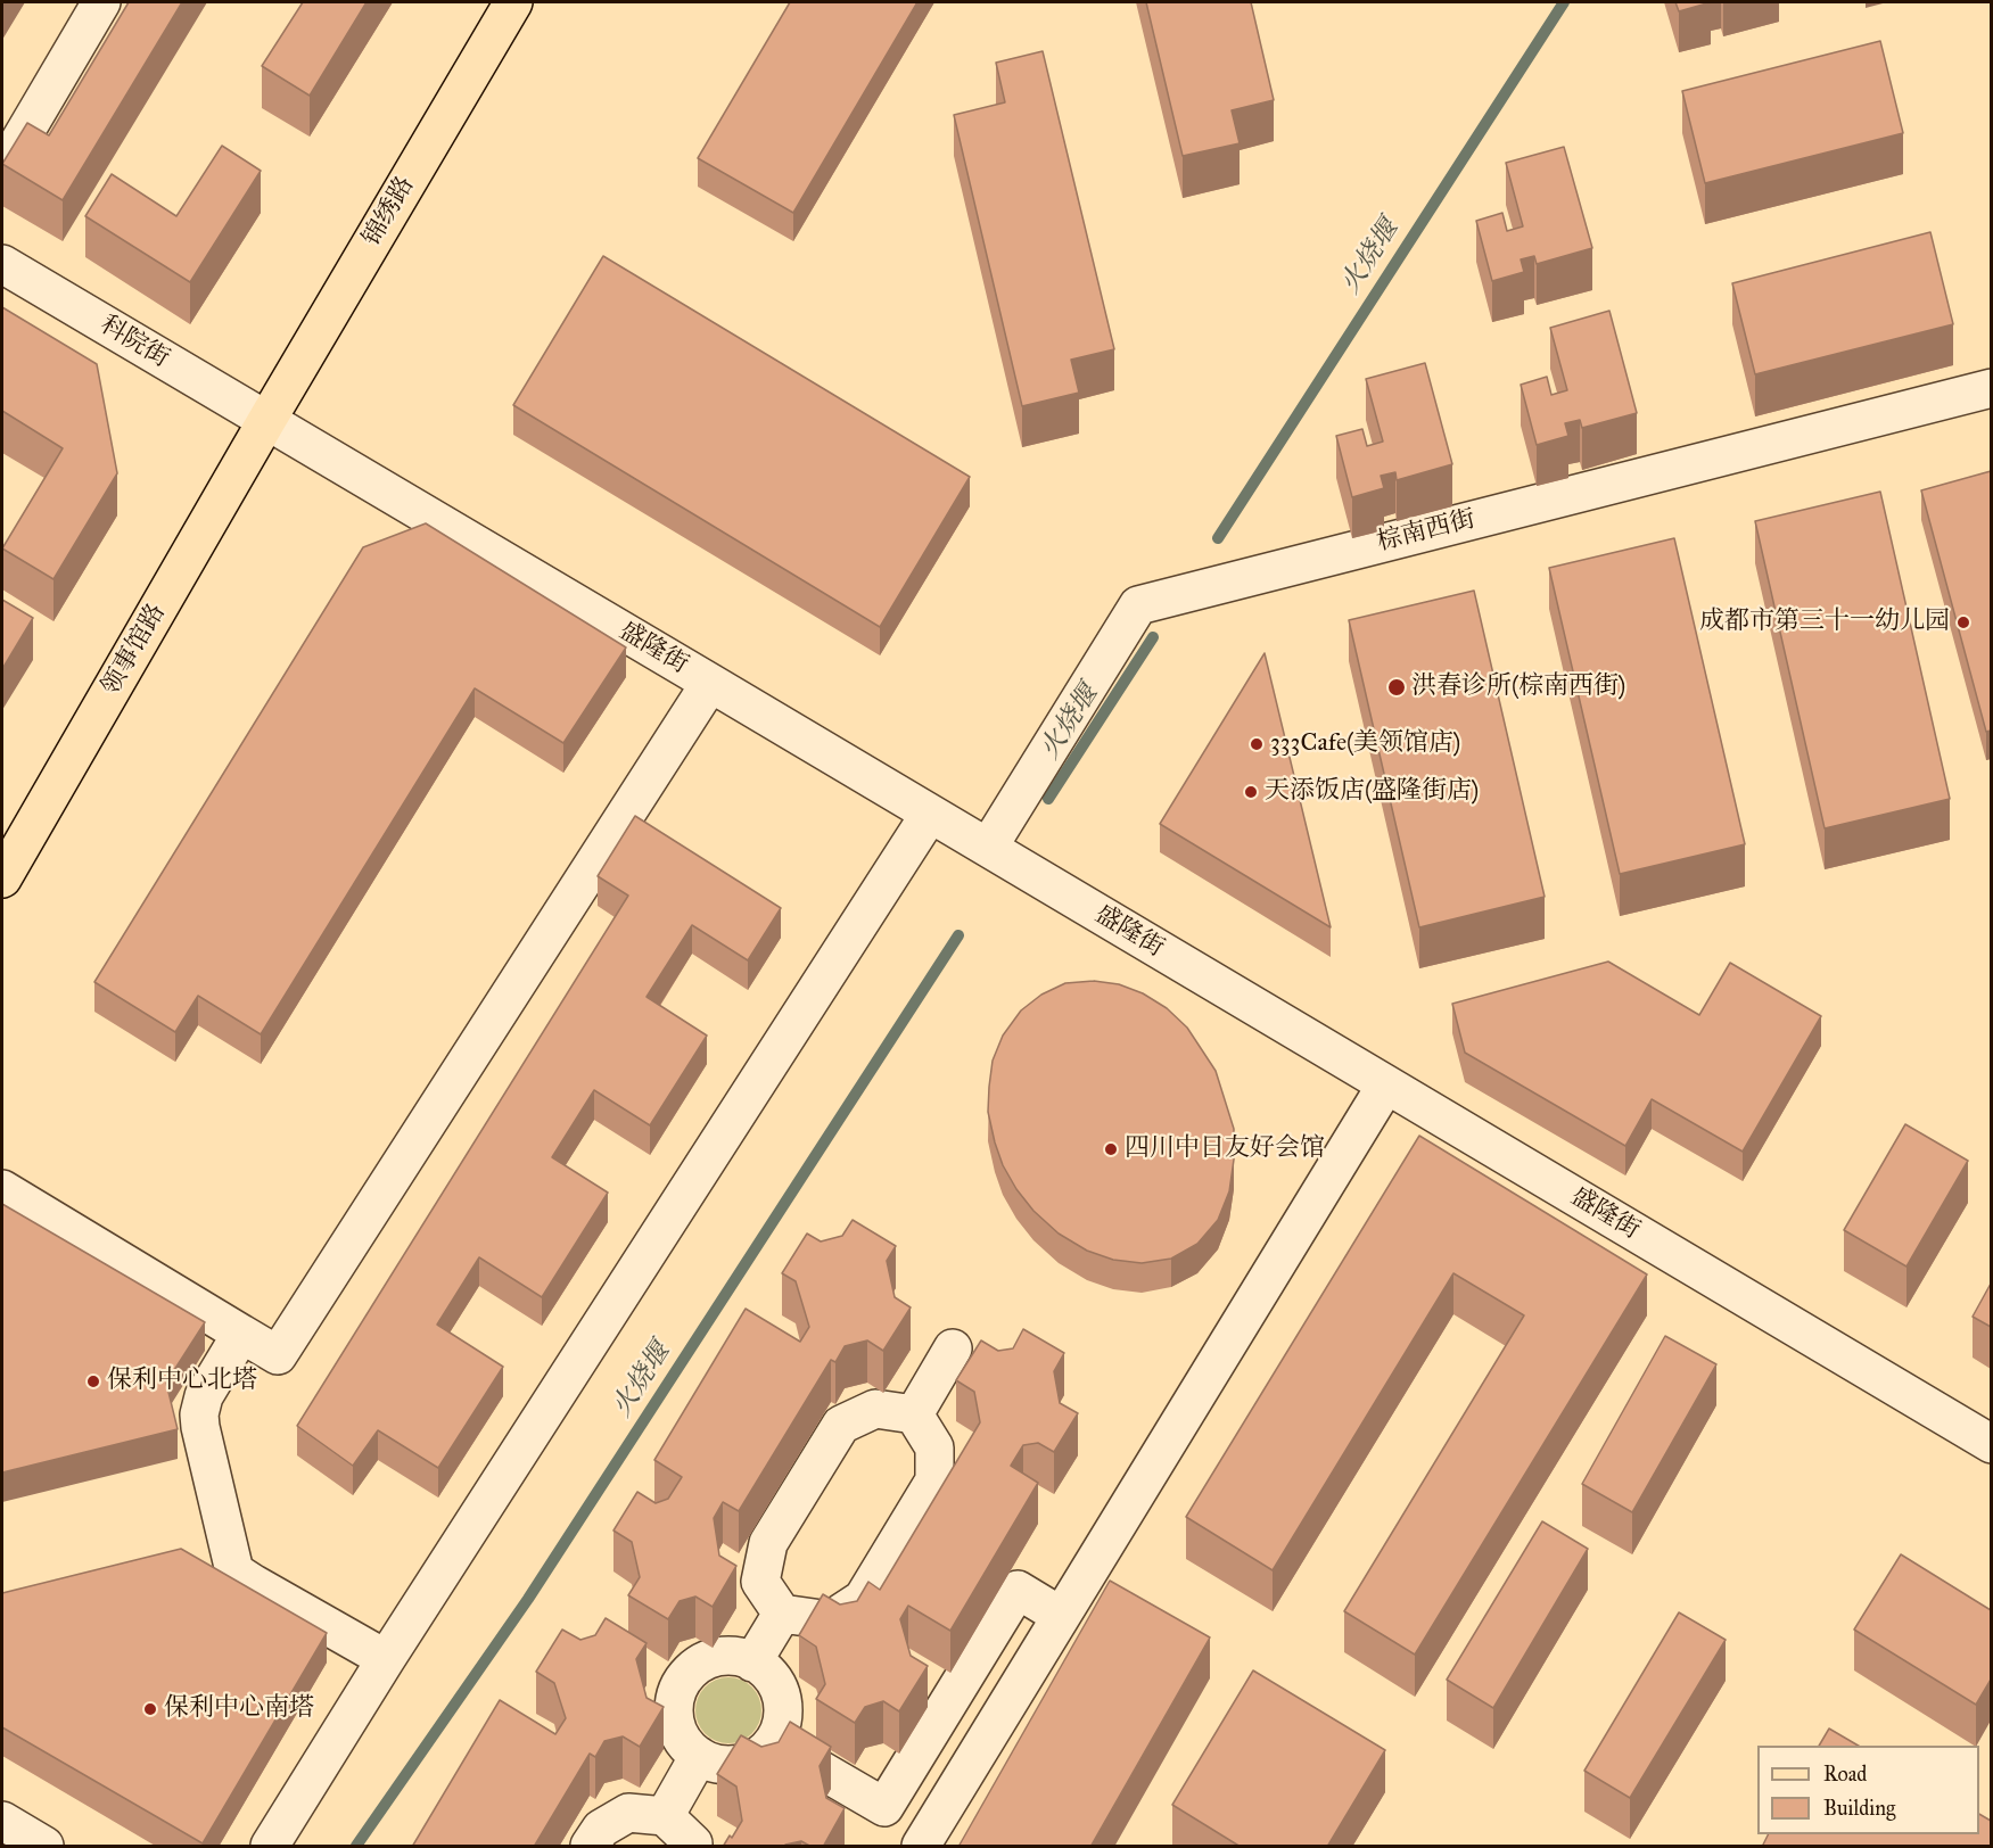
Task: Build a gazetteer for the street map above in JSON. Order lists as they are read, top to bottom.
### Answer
{
  "streets": {
    "main road": ["锦绣路", "领事馆路"],
    "street": ["科院街", "棕南西街", "盛隆街"]
  },
  "crossings": [
    ["锦绣路", "科院街"],
    ["锦绣路", "盛隆街"],
    ["锦绣路", "领事馆路"],
    ["科院街", "盛隆街"],
    ["科院街", "领事馆路"],
    ["棕南西街", "盛隆街"],
    ["盛隆街", "领事馆路"]
  ],
  "water": ["火烧堰"],
  "places": [
    "成都市第三十一幼儿园",
    "洪春诊所(棕南西街)",
    "333Cafe(美领馆店)",
    "天添饭店(盛隆街店)",
    "四川中日友好会馆",
    "保利中心北塔",
    "保利中心南塔"
  ],
  "legend": ["Road", "Building"]
}
